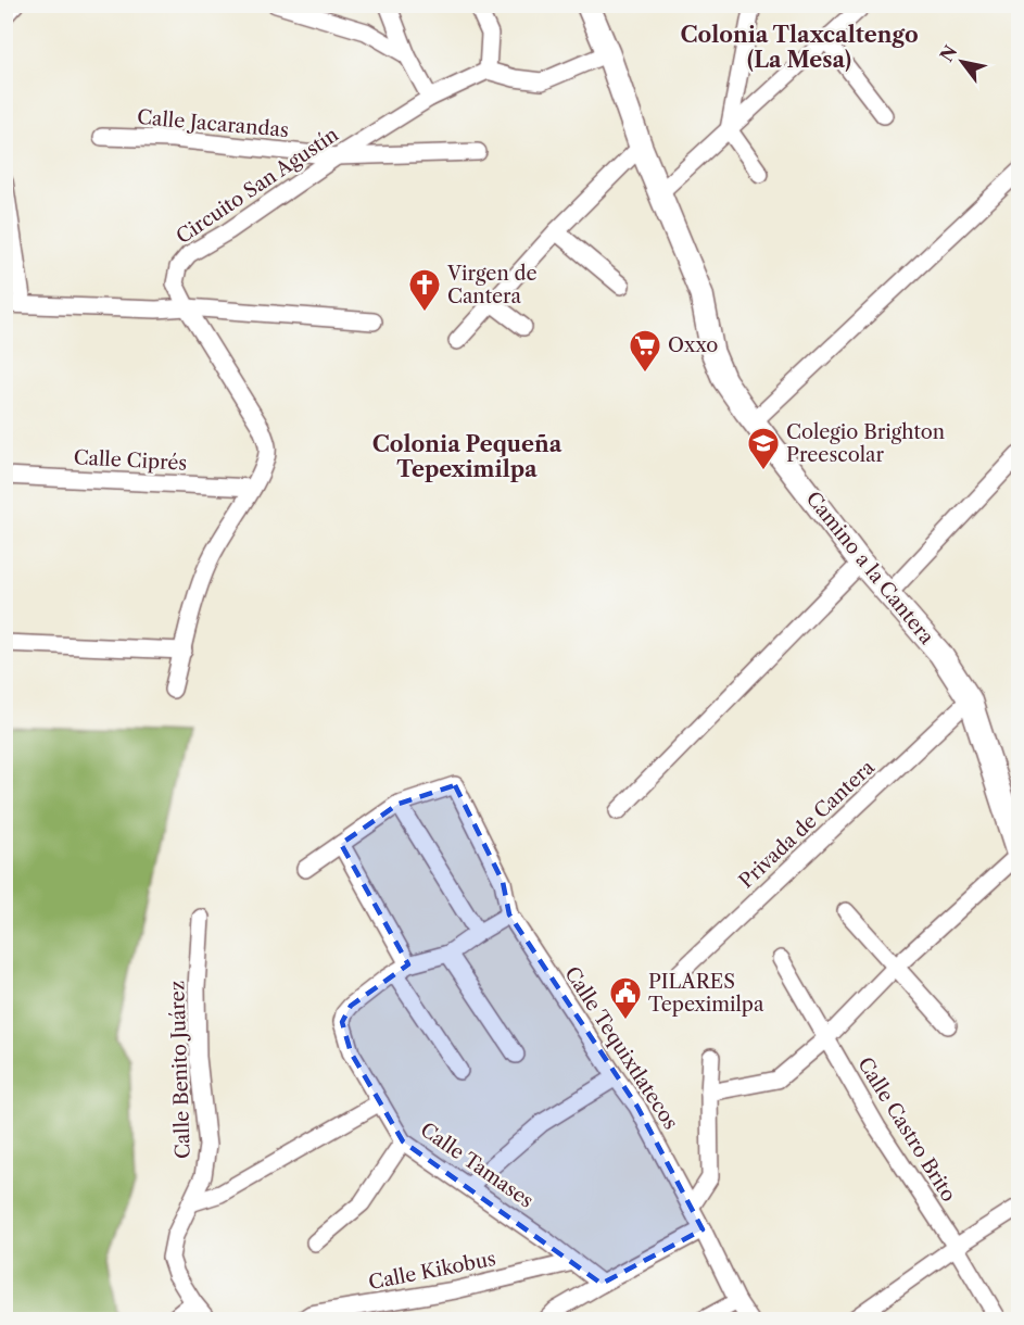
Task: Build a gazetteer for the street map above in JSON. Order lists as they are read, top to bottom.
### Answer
{
  "streets": {
    "street": [
      "Calle Jacarandas",
      "Circuito San Agustín",
      "Calle Ciprés",
      "Camino a la Cantera",
      "Privada de Cantera",
      "Calle Tequixtlatecos",
      "Calle Benito Juárez",
      "Calle Castro Brito",
      "Calle Tamases",
      "Calle Kikobus"
    ]
  },
  "crossings": [
    ["Calle Jacarandas", "Circuito San Agustín"],
    ["Circuito San Agustín", "Calle Ciprés"],
    ["Camino a la Cantera", "Privada de Cantera"],
    ["Calle Tamases", "Calle Kikobus"]
  ],
  "districts": ["Colonia Tlaxcaltengo (La Mesa)", "Colonia Pequeña Tepeximilpa"],
  "places": {
    "church": ["Virgen de Cantera"],
    "supermarket": ["Oxxo"],
    "school or university": ["Colegio Brighton Preescolar"],
    "public building": ["PILARES Tepeximilpa"]
  },
  "north": "top left"
}
